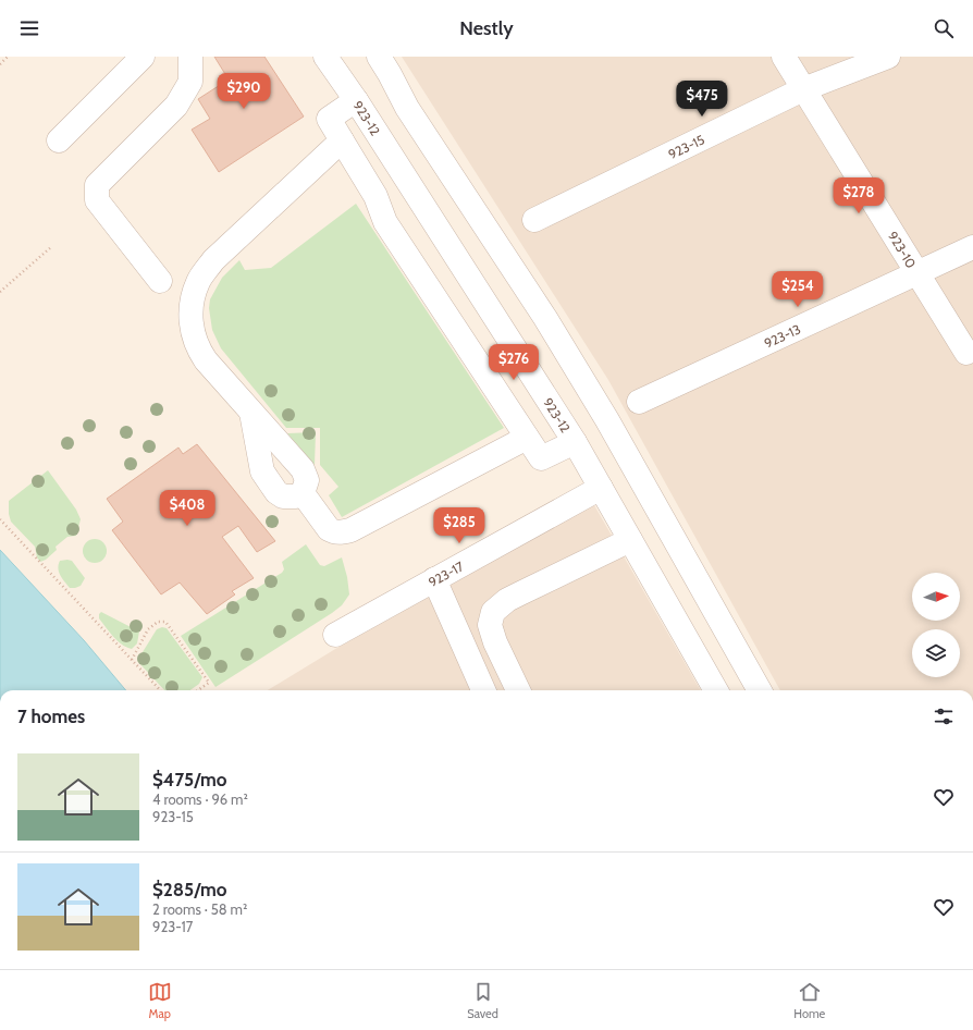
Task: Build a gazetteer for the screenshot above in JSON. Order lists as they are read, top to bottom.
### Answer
{
  "streets": {
    "street": [
      "923-12",
      "923-15",
      "923-10",
      "923-13",
      "923-17"
    ]
  },
  "crossings": [
    ["923-12", "923-17"],
    ["923-15", "923-10"],
    ["923-10", "923-13"]
  ],
  "north": "right",
  "page": {
    "header": "Nestly",
    "price": [
      "$290",
      "$475",
      "$278",
      "$254",
      "$276",
      "$408",
      "$285"
    ],
    "heading": "7 homes",
    "list": [
      {
        "name": "$475/mo",
        "note": "4 rooms · 96 m² · 923-15"
      },
      {
        "name": "$285/mo",
        "note": "2 rooms · 58 m² · 923-17"
      }
    ],
    "tabs": ["Map", "Saved", "Home"]
  }
}
